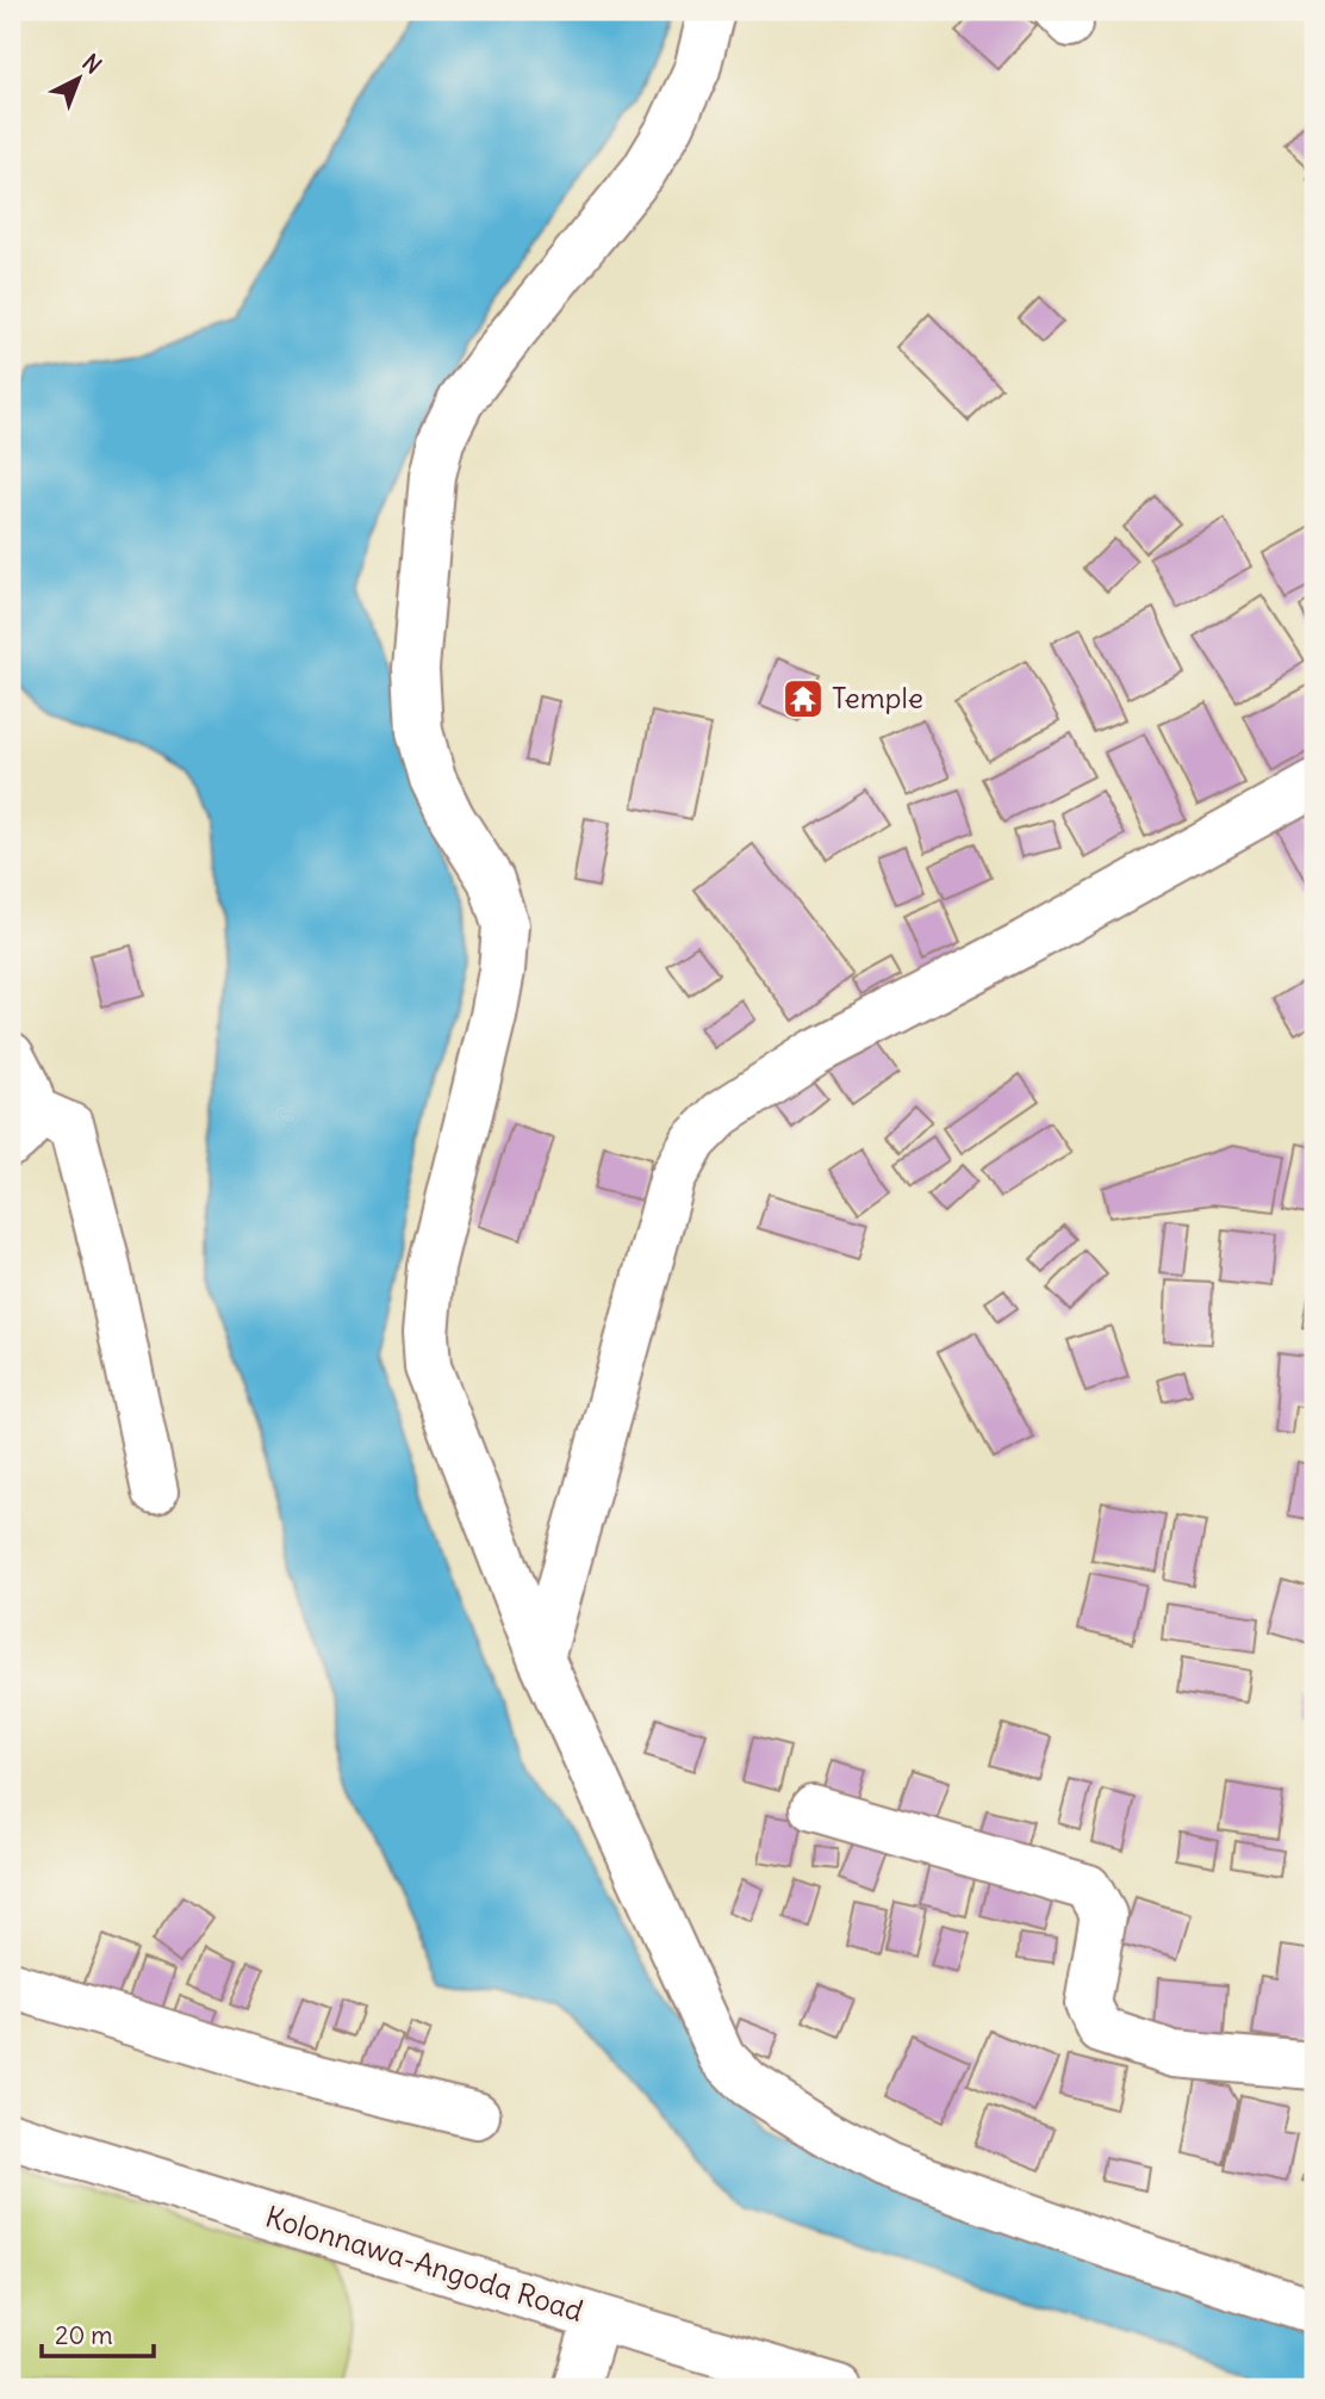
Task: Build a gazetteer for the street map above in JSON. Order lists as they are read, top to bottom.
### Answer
{
  "streets": {
    "street": ["Kolonnawa-Angoda Road"]
  },
  "places": {
    "temple": ["Temple"]
  },
  "scale_bar": "20 m",
  "north": "top right"
}
